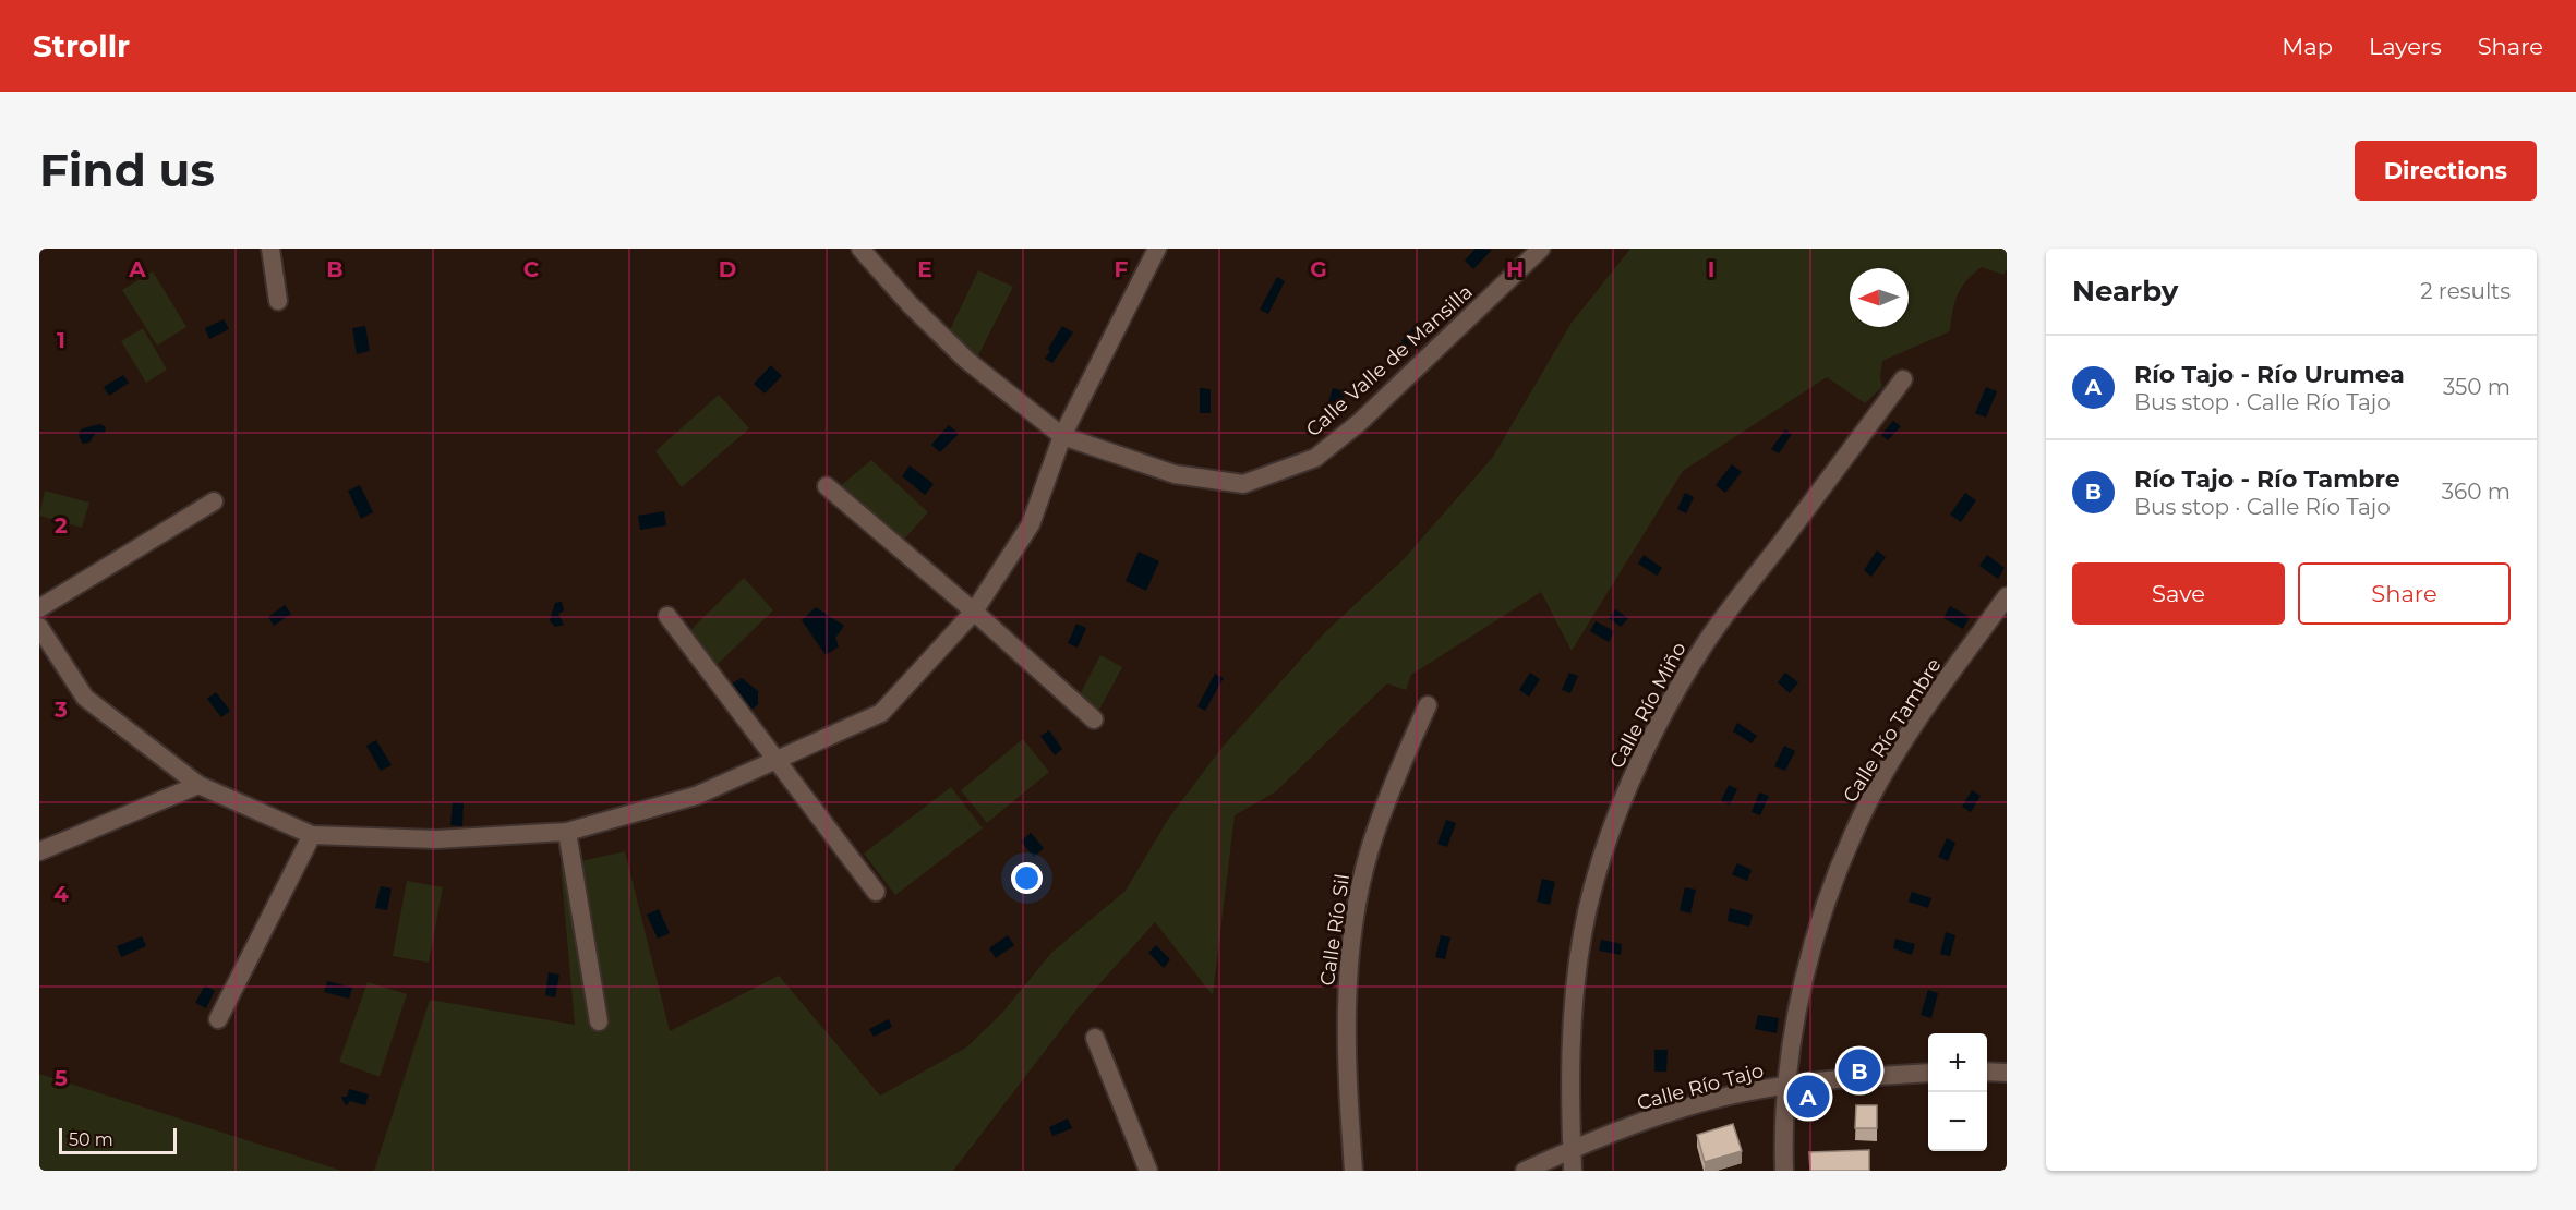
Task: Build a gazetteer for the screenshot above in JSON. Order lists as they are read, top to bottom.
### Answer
{
  "streets": {
    "street": [
      "Calle Valle de Mansilla",
      "Calle Río Miño",
      "Calle Río Tambre",
      "Calle Río Sil",
      "Calle Río Tajo"
    ]
  },
  "crossings": [
    ["Calle Río Miño", "Calle Río Tajo"],
    ["Calle Río Tambre", "Calle Río Tajo"]
  ],
  "scale_bar": "50 m",
  "north": "left",
  "page": {
    "header": "Strollr",
    "nav": ["Map", "Layers", "Share"],
    "buttons": [
      "Directions",
      ["Save", "Share"]
    ],
    "title": "Find us",
    "heading": ["Nearby", "2 results"],
    "list": [
      {
        "mark": "A",
        "name": "Río Tajo - Río Urumea",
        "note": "Bus stop · Calle Río Tajo",
        "value": "350 m"
      },
      {
        "mark": "B",
        "name": "Río Tajo - Río Tambre",
        "note": "Bus stop · Calle Río Tajo",
        "value": "360 m"
      }
    ],
    "map_buttons": ["+", "−"],
    "pins": ["B", "A"],
    "scale": "50 m"
  },
  "grid": {
    "columns": [
      "A",
      "B",
      "C",
      "D",
      "E",
      "F",
      "G",
      "H",
      "I"
    ],
    "rows": [
      "1",
      "2",
      "3",
      "4",
      "5"
    ]
  }
}
